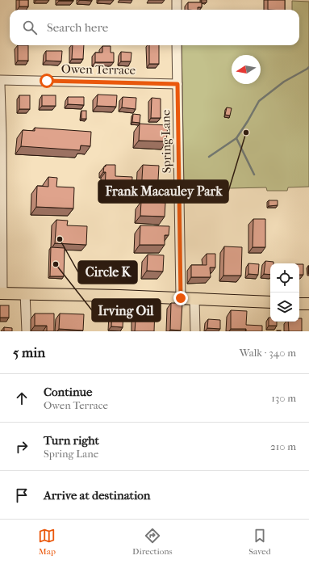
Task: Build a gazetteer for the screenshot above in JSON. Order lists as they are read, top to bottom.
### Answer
{
  "streets": {
    "street": ["Owen Terrace", "Spring Lane"]
  },
  "crossings": [
    ["Owen Terrace", "Spring Lane"]
  ],
  "places": ["Frank Macauley Park", "Circle K", "Irving Oil"],
  "north": "left",
  "page": {
    "search": "Search here",
    "heading": ["5 min", "Walk · 340 m"],
    "list": [
      ["Continue", "Owen Terrace", "130 m"],
      ["Turn right", "Spring Lane", "210 m"],
      "Arrive at destination"
    ],
    "nav": ["Map", "Directions", "Saved"]
  }
}
